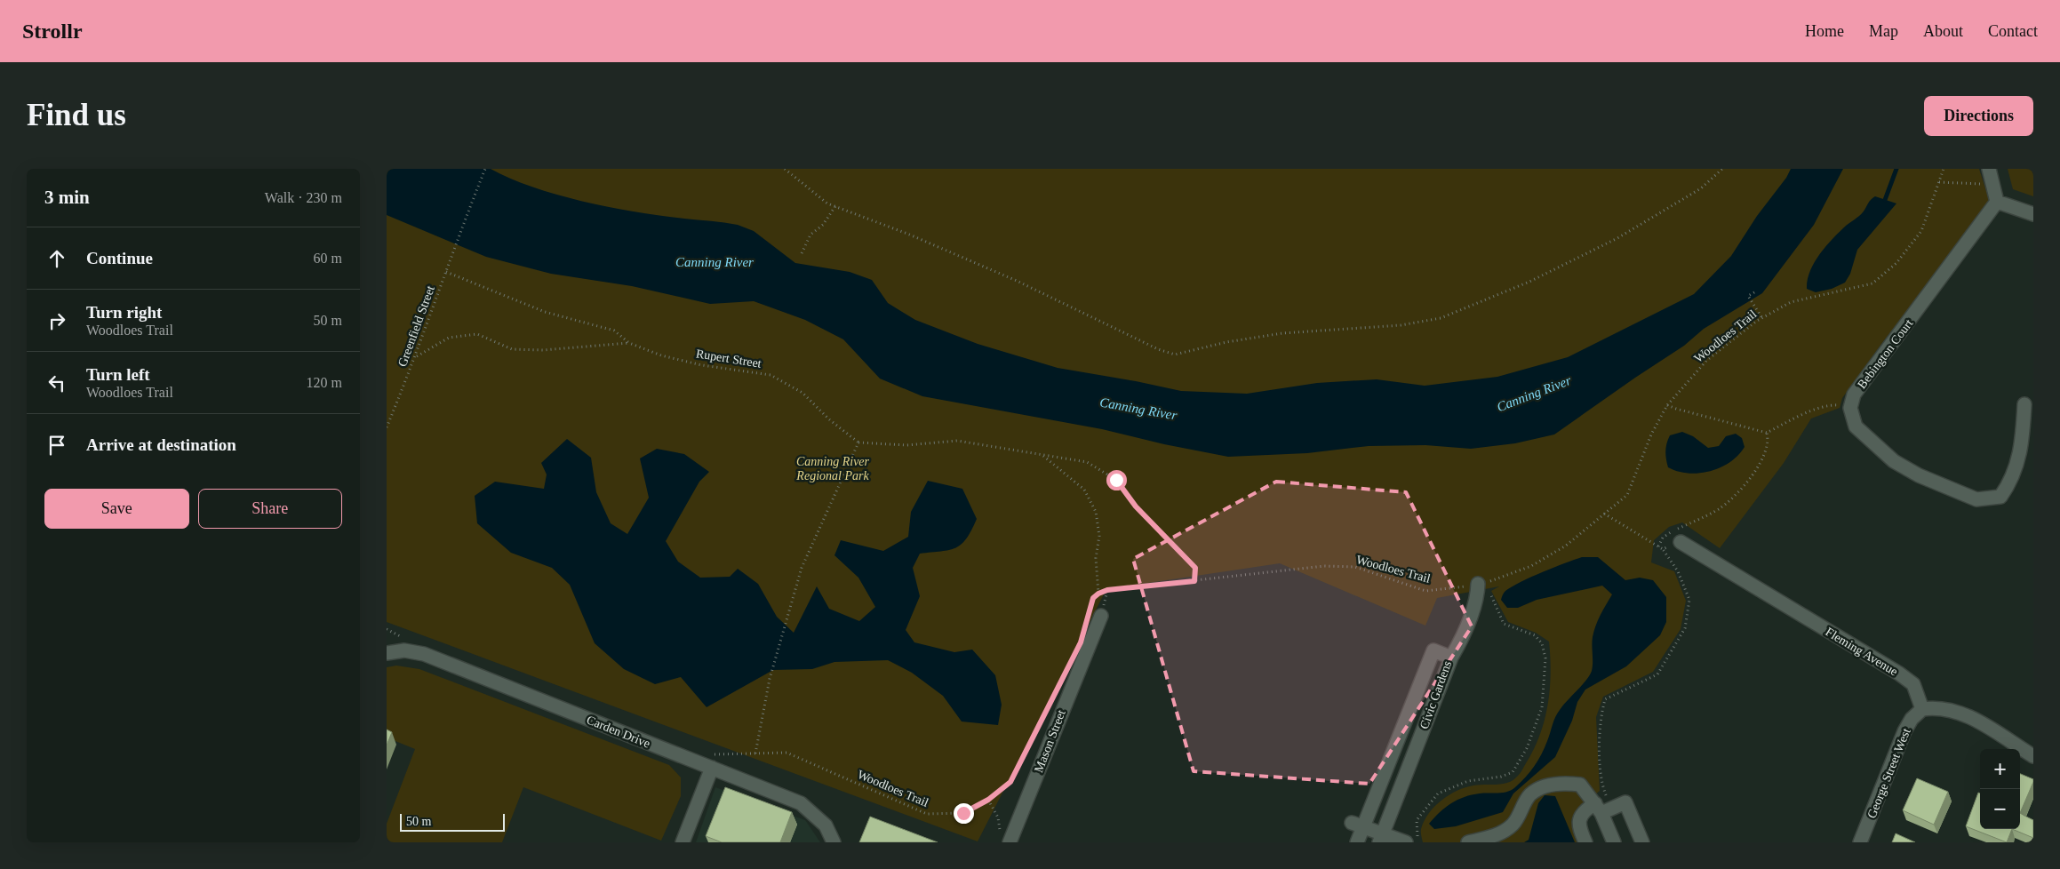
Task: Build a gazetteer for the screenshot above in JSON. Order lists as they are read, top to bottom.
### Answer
{
  "streets": {
    "street": [
      "Bebington Court",
      "Fleming Avenue",
      "Civic Gardens",
      "Carden Drive",
      "Mason Street",
      "George Street West"
    ],
    "path": ["Greenfield Street", "Woodloes Trail", "Rupert Street"]
  },
  "crossings": [
    ["Greenfield Street", "Rupert Street"],
    ["Woodloes Trail", "Carden Drive"],
    ["Fleming Avenue", "George Street West"]
  ],
  "water": ["Canning River"],
  "parks": ["Canning River Regional Park"],
  "scale_bar": "50 m",
  "page": {
    "header": "Strollr",
    "nav": [
      "Home",
      "Map",
      "About",
      "Contact"
    ],
    "buttons": [
      "Directions",
      ["Save", "Share"]
    ],
    "title": "Find us",
    "heading": ["3 min", "Walk · 230 m"],
    "list": [
      ["Continue", "60 m"],
      ["Turn right", "Woodloes Trail", "50 m"],
      ["Turn left", "Woodloes Trail", "120 m"],
      "Arrive at destination"
    ],
    "map_buttons": ["+", "−"],
    "scale": "50 m"
  }
}
